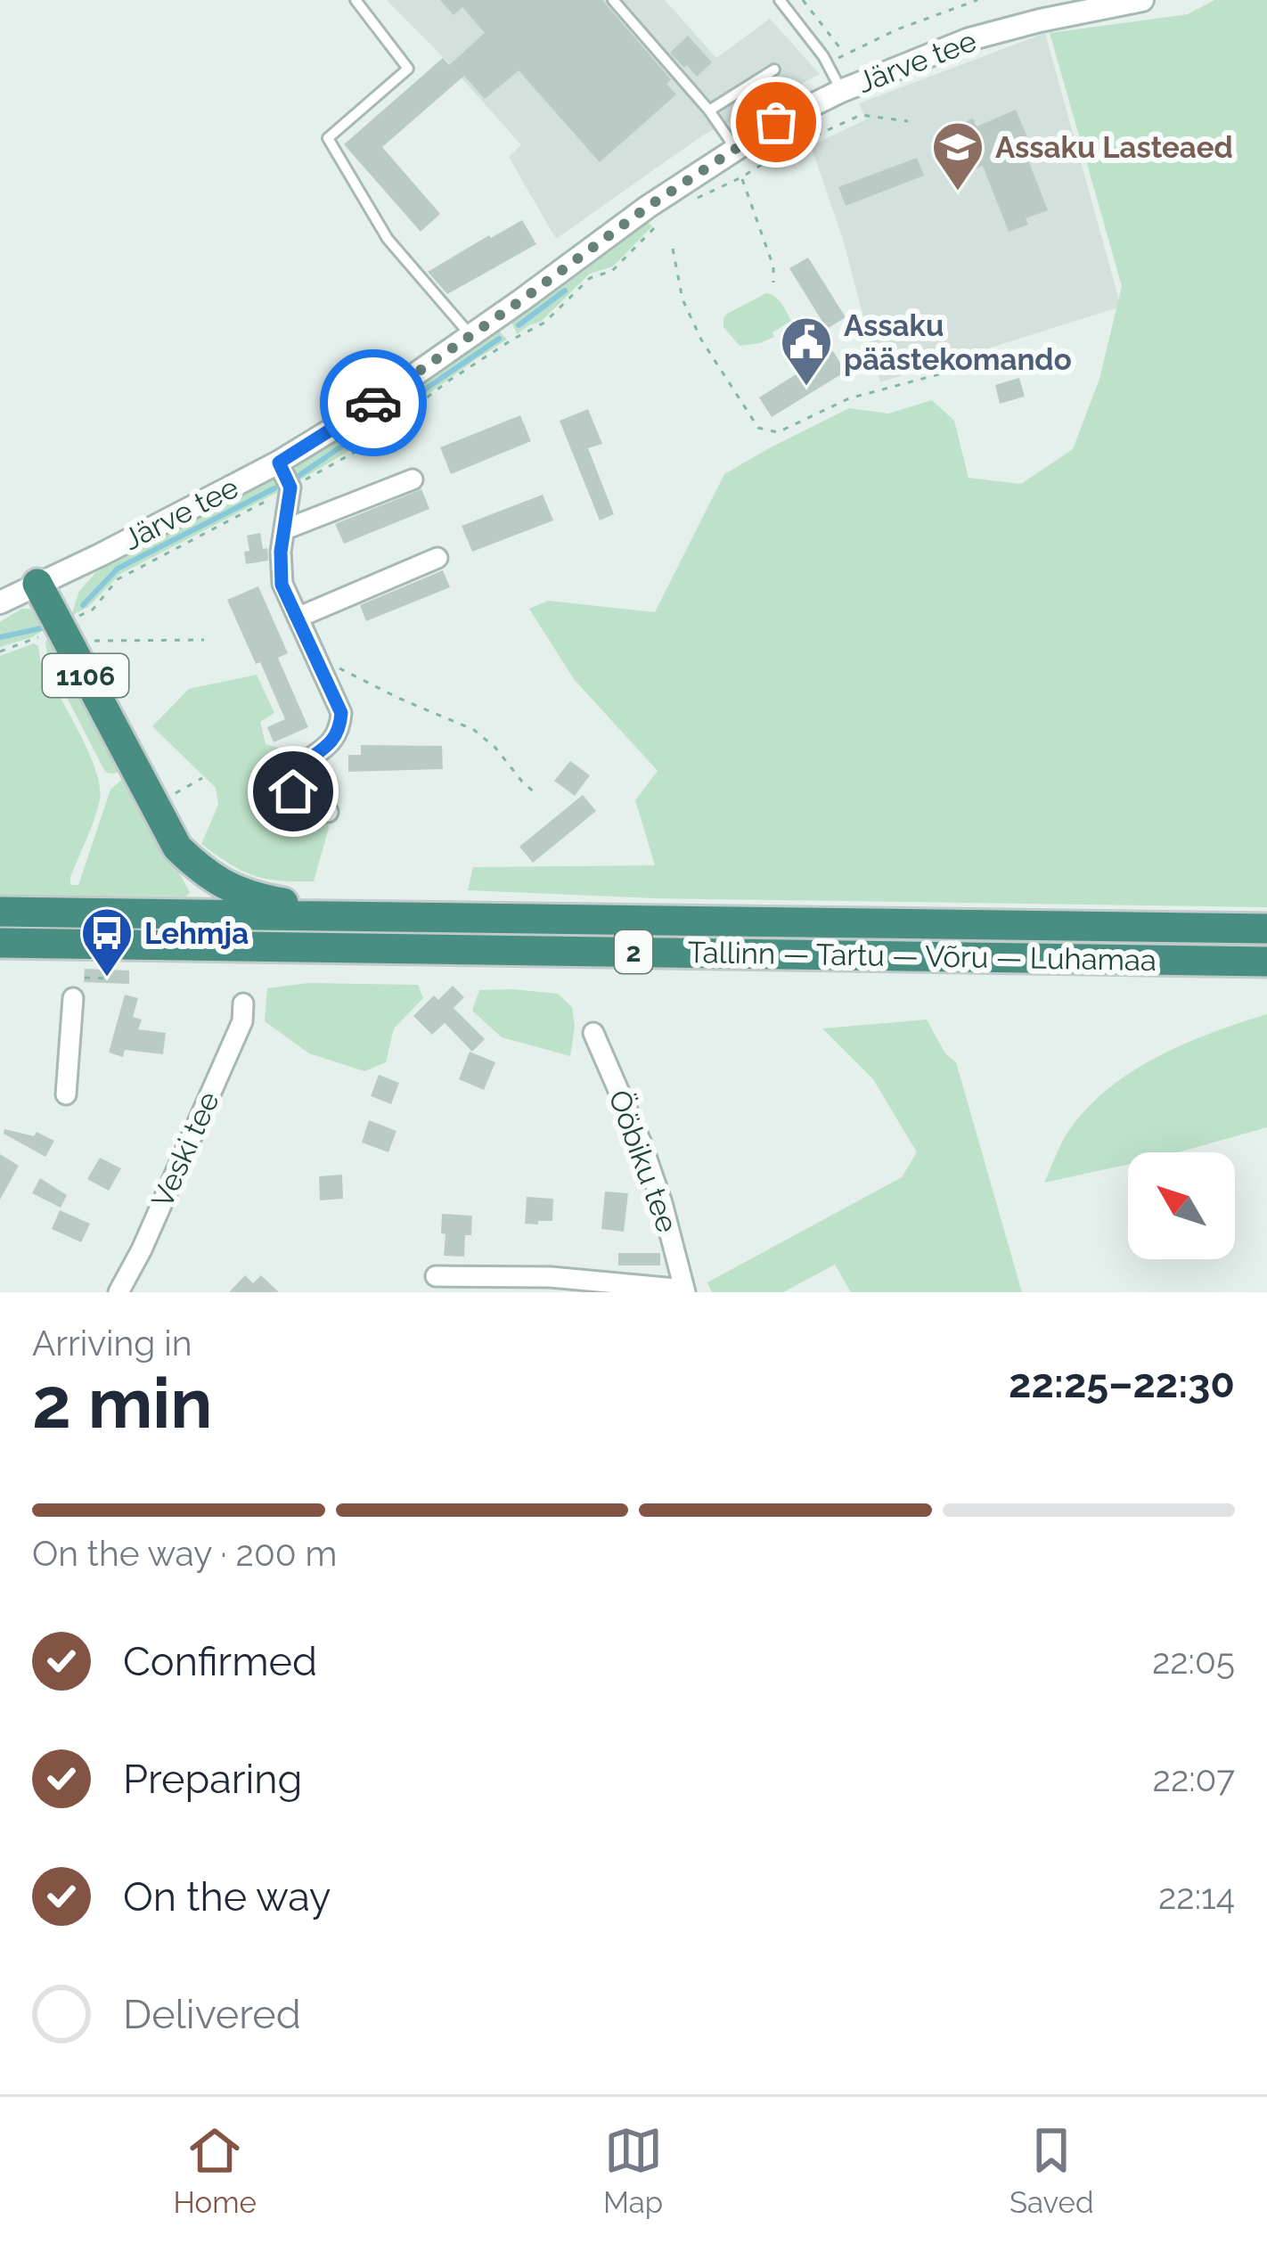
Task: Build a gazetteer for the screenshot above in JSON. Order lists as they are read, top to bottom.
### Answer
{
  "streets": {
    "highway": ["1106", "2", "Tallinn — Tartu — Võru — Luhamaa"],
    "street": ["Järve tee", "Veski tee", "Ööbiku tee"]
  },
  "crossings": [
    ["Järve tee", "1106"],
    ["1106", "Tallinn — Tartu — Võru — Luhamaa"]
  ],
  "places": {
    "school or university": ["Assaku Lasteaed"],
    "public building": ["Assaku päästekomando"],
    "bus stop": ["Lehmja"]
  },
  "north": "top left",
  "page": {
    "heading": ["2 min", "Arriving in", "22:25–22:30"],
    "bar": "On the way · 200 m",
    "list": [
      ["Confirmed", "22:05"],
      ["Preparing", "22:07"],
      ["On the way", "22:14"],
      "Delivered"
    ],
    "tabs": ["Home", "Map", "Saved"]
  }
}
